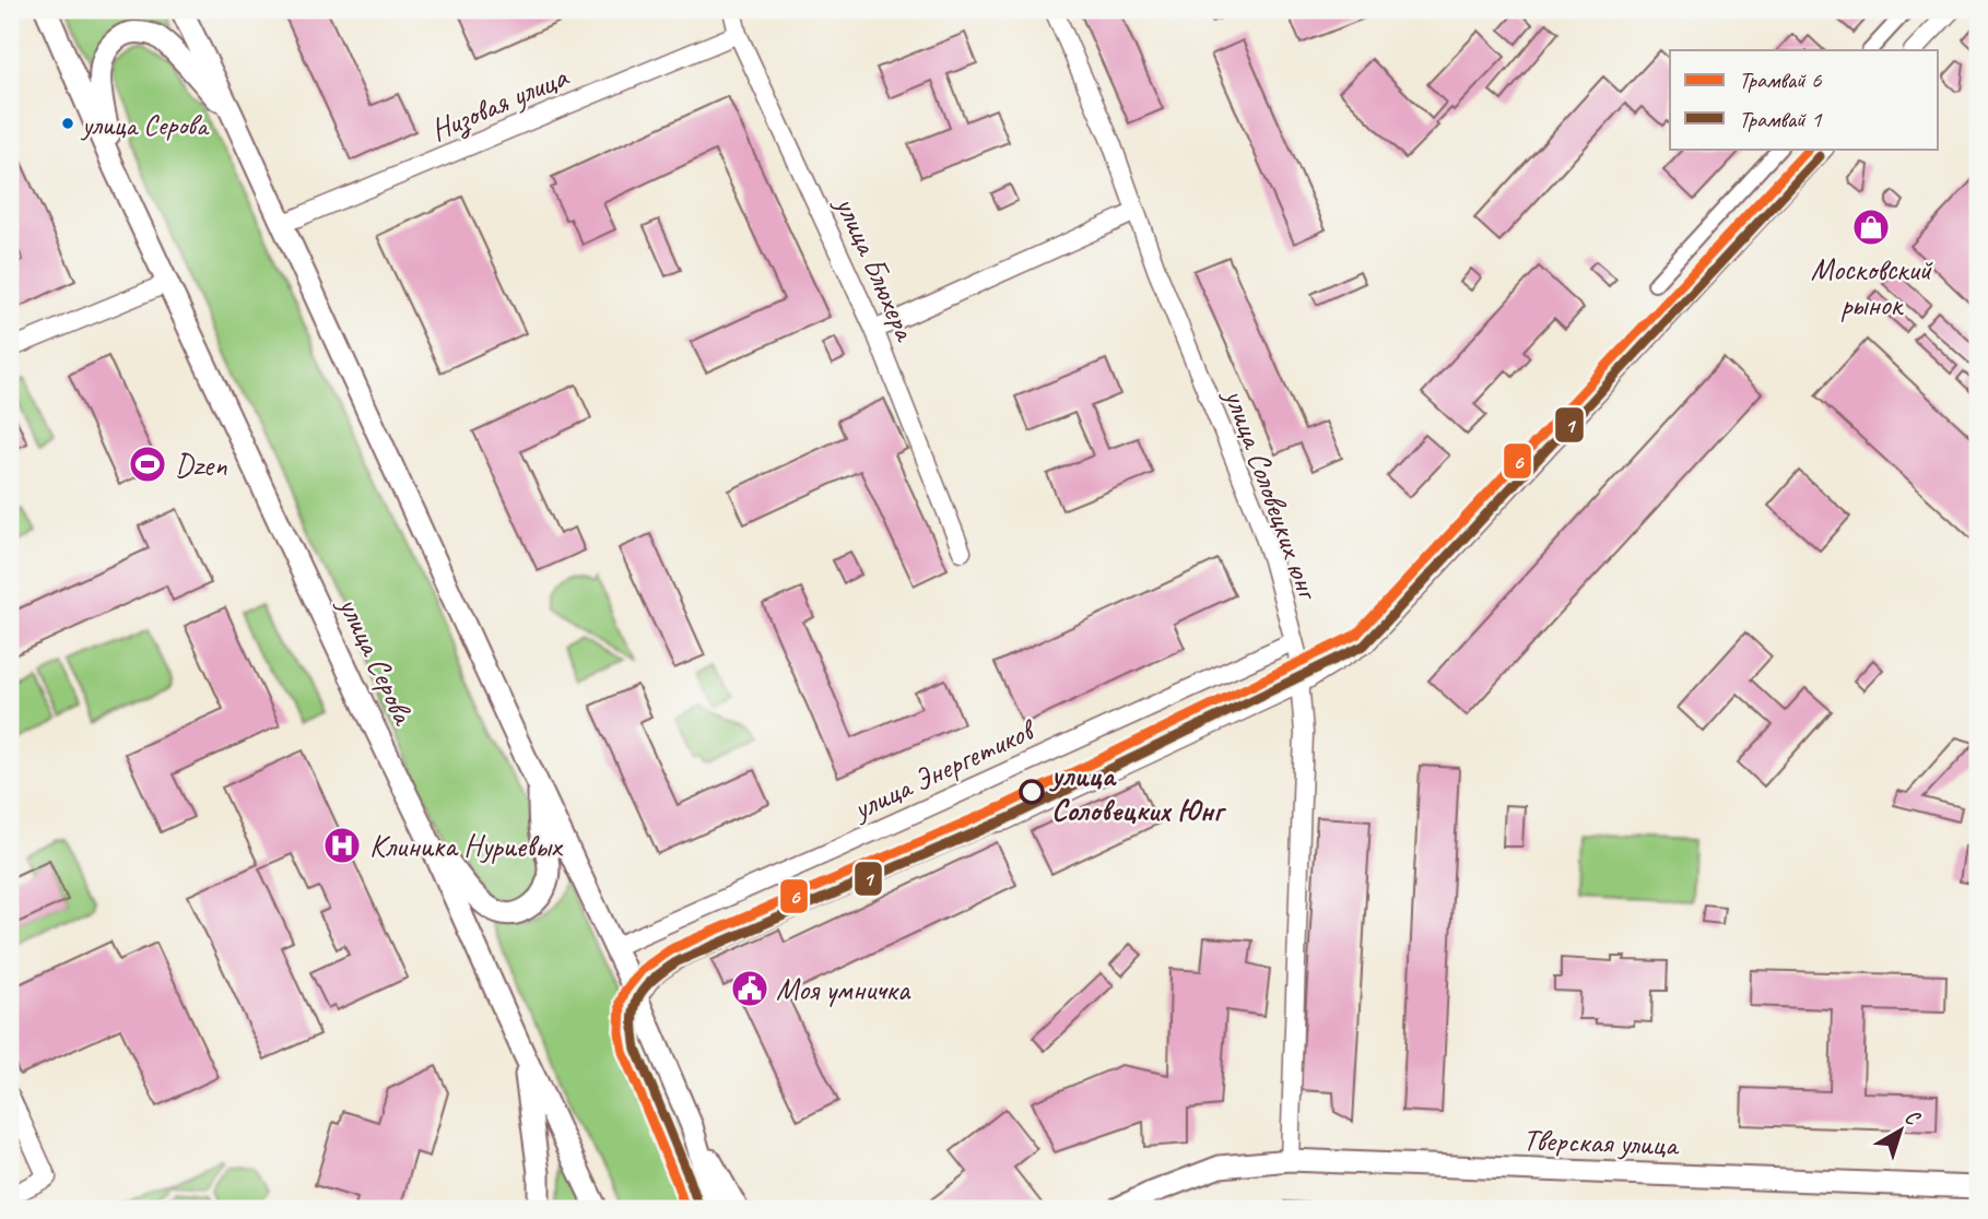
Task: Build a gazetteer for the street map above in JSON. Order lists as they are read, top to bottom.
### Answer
{
  "streets": {
    "street": [
      "Низовая улица",
      "улица Блюхера",
      "улица Соловецких юнг",
      "улица Серова",
      "улица Энергетиков",
      "Тверская улица"
    ]
  },
  "crossings": [
    ["Низовая улица", "улица Блюхера"],
    ["улица Соловецких юнг", "улица Энергетиков"],
    ["улица Соловецких юнг", "Тверская улица"]
  ],
  "places": {
    "other": ["улица Серова", "улица Соловецких Юнг"],
    "shop": ["Московский рынок"],
    "sports": ["Dzen"],
    "hospital": ["Клиника Нуриевых"],
    "public building": ["Моя умничка"]
  },
  "lines": ["tram line 6", "tram line 1"],
  "legend": ["Трамвай 6", "Трамвай 1"],
  "north": "top right"
}
